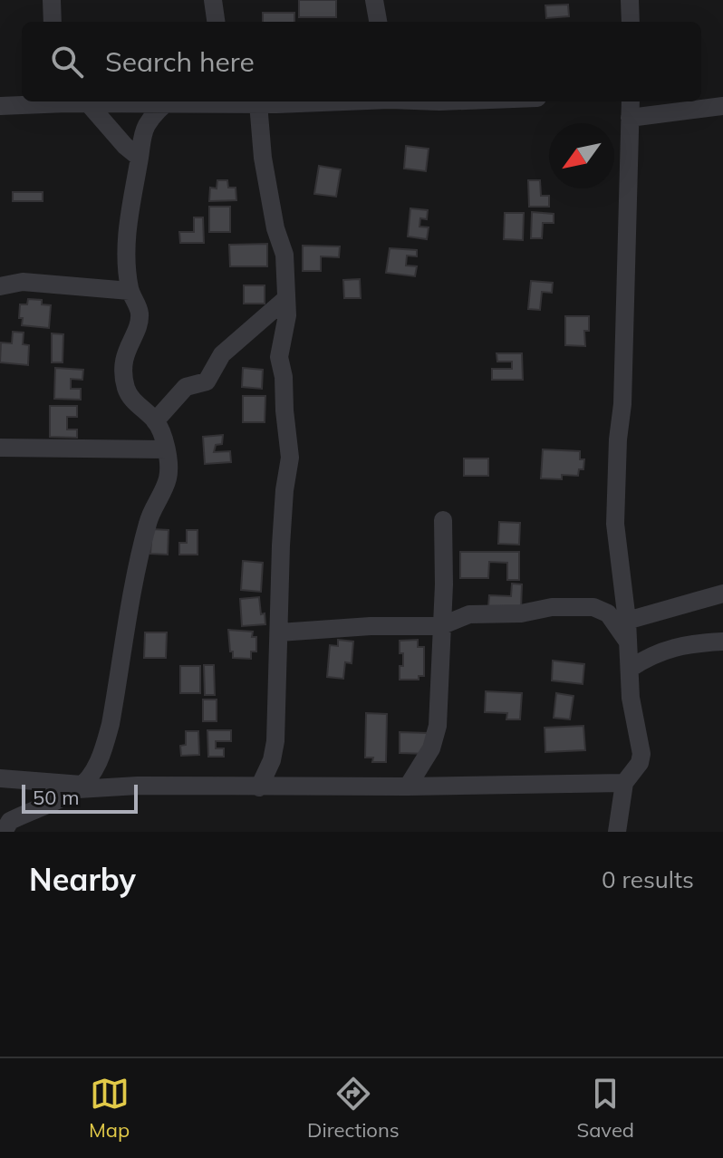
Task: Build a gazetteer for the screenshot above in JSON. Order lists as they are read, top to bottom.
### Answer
{
  "scale_bar": "50 m",
  "north": "bottom left",
  "page": {
    "search": "Search here",
    "scale": "50 m",
    "heading": ["Nearby", "0 results"],
    "nav": ["Map", "Directions", "Saved"]
  }
}
